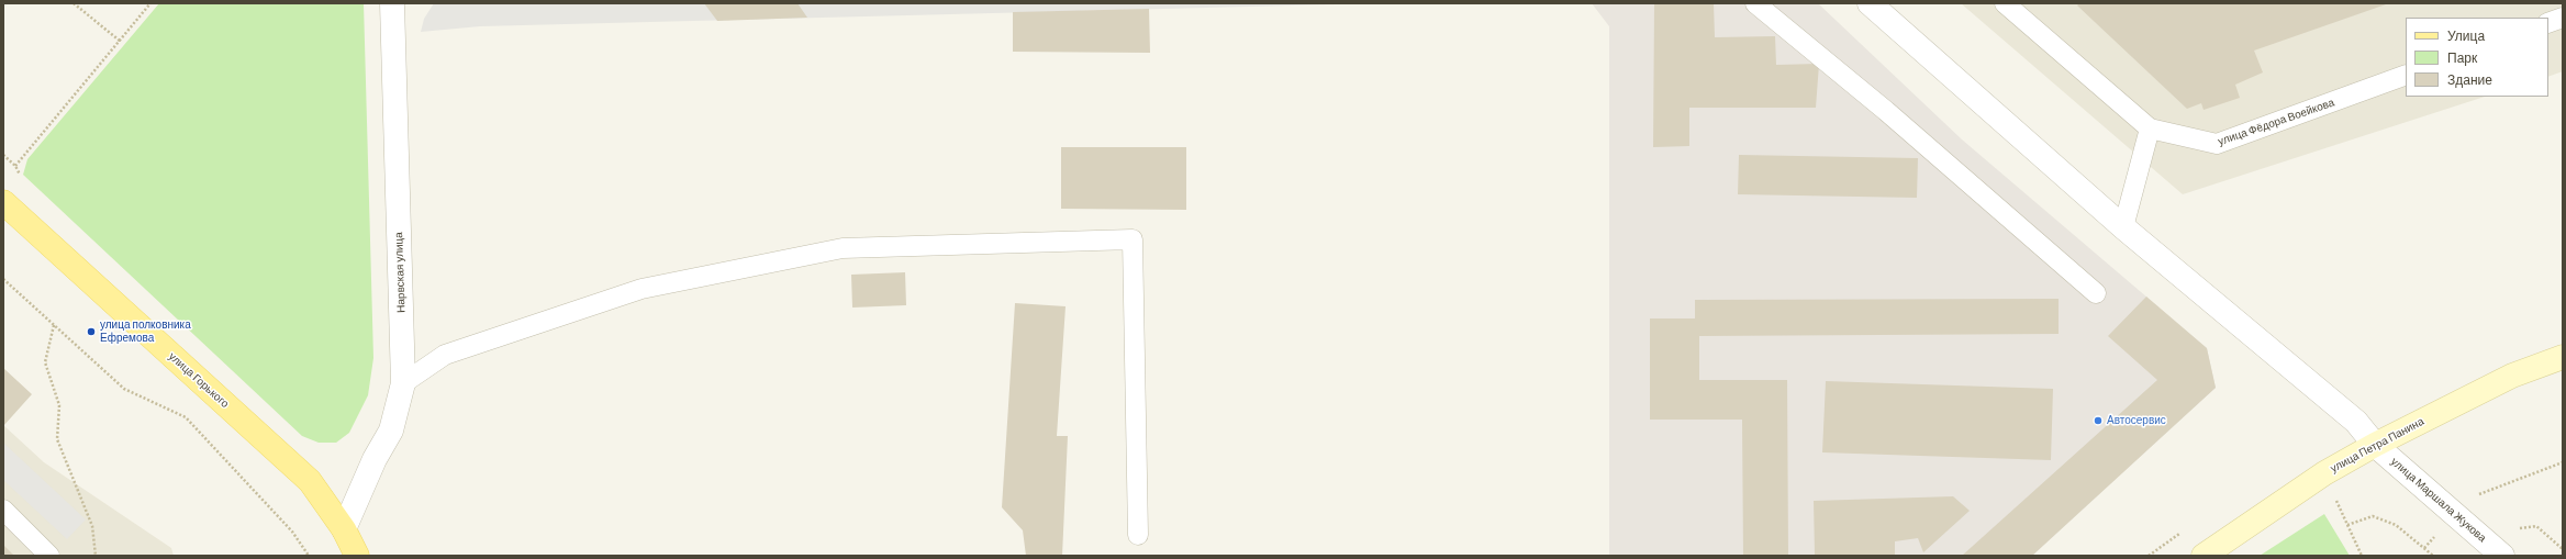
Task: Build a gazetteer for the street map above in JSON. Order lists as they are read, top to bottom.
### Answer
{
  "streets": {
    "main road": ["улица Горького", "улица Петра Панина"],
    "street": ["Нарвская улица", "улица Маршала Жукова"],
    "lane": ["улица Фёдора Воейкова"]
  },
  "crossings": [
    ["Нарвская улица", "улица Горького"],
    ["улица Петра Панина", "улица Маршала Жукова"]
  ],
  "places": ["улица полковника Ефремова", "Автосервис"],
  "legend": ["Улица", "Парк", "Здание"]
}
